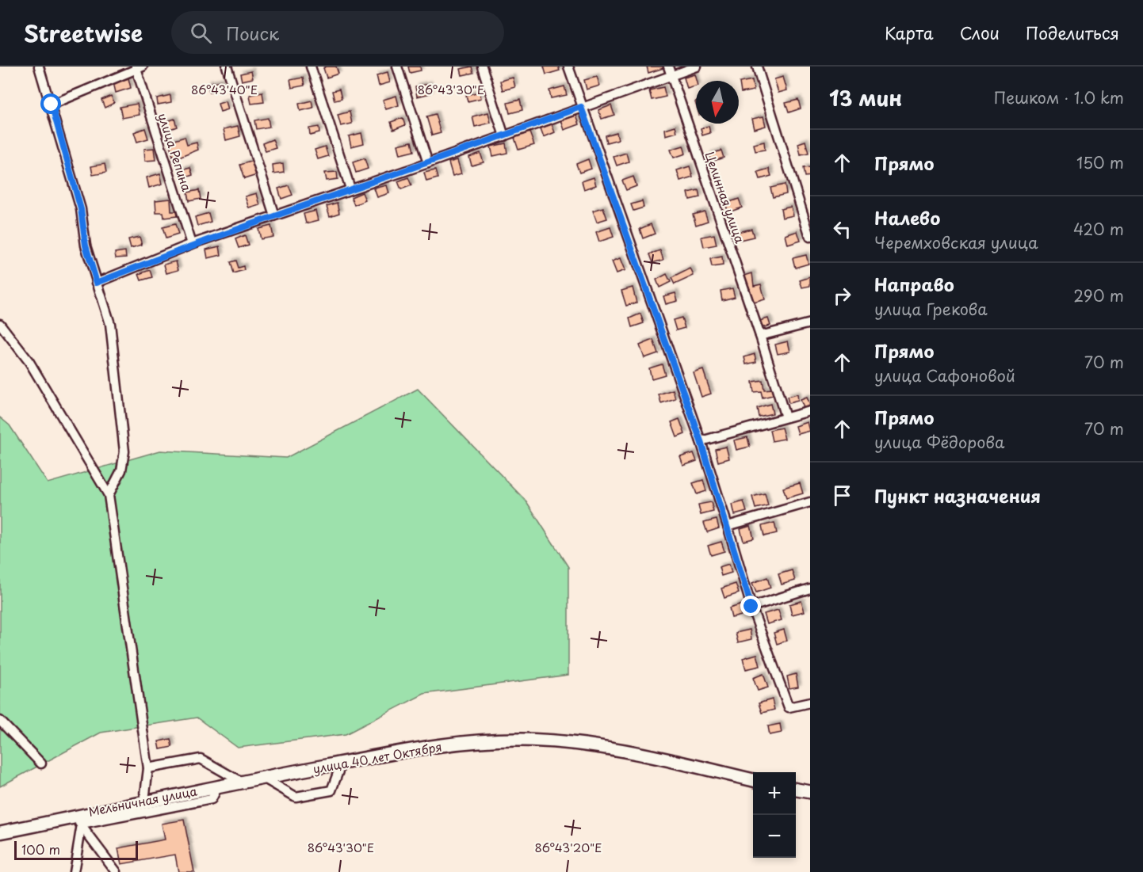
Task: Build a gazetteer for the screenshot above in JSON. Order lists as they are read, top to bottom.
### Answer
{
  "streets": {
    "main road": ["улица 40 лет Октября"],
    "street": ["улица Репина", "Целинная улица", "Мельничная улица"]
  },
  "crossings": [
    ["улица 40 лет Октября", "Мельничная улица"]
  ],
  "scale_bar": "100 m",
  "north": "bottom",
  "page": {
    "header": "Streetwise",
    "search": "Поиск",
    "nav": ["Карта", "Слои", "Поделиться"],
    "heading": ["13 мин", "Пешком · 1.0 km"],
    "list": [
      ["Прямо", "150 m"],
      ["Налево", "Черемховская улица", "420 m"],
      ["Направо", "улица Грекова", "290 m"],
      ["Прямо", "улица Сафоновой", "70 m"],
      ["Прямо", "улица Фёдорова", "70 m"],
      "Пункт назначения"
    ],
    "map_buttons": ["+", "−"],
    "scale": "100 m"
  },
  "coordinates": ["86°43'40\"E", "86°43'30\"E", "86°43'20\"E"]
}
